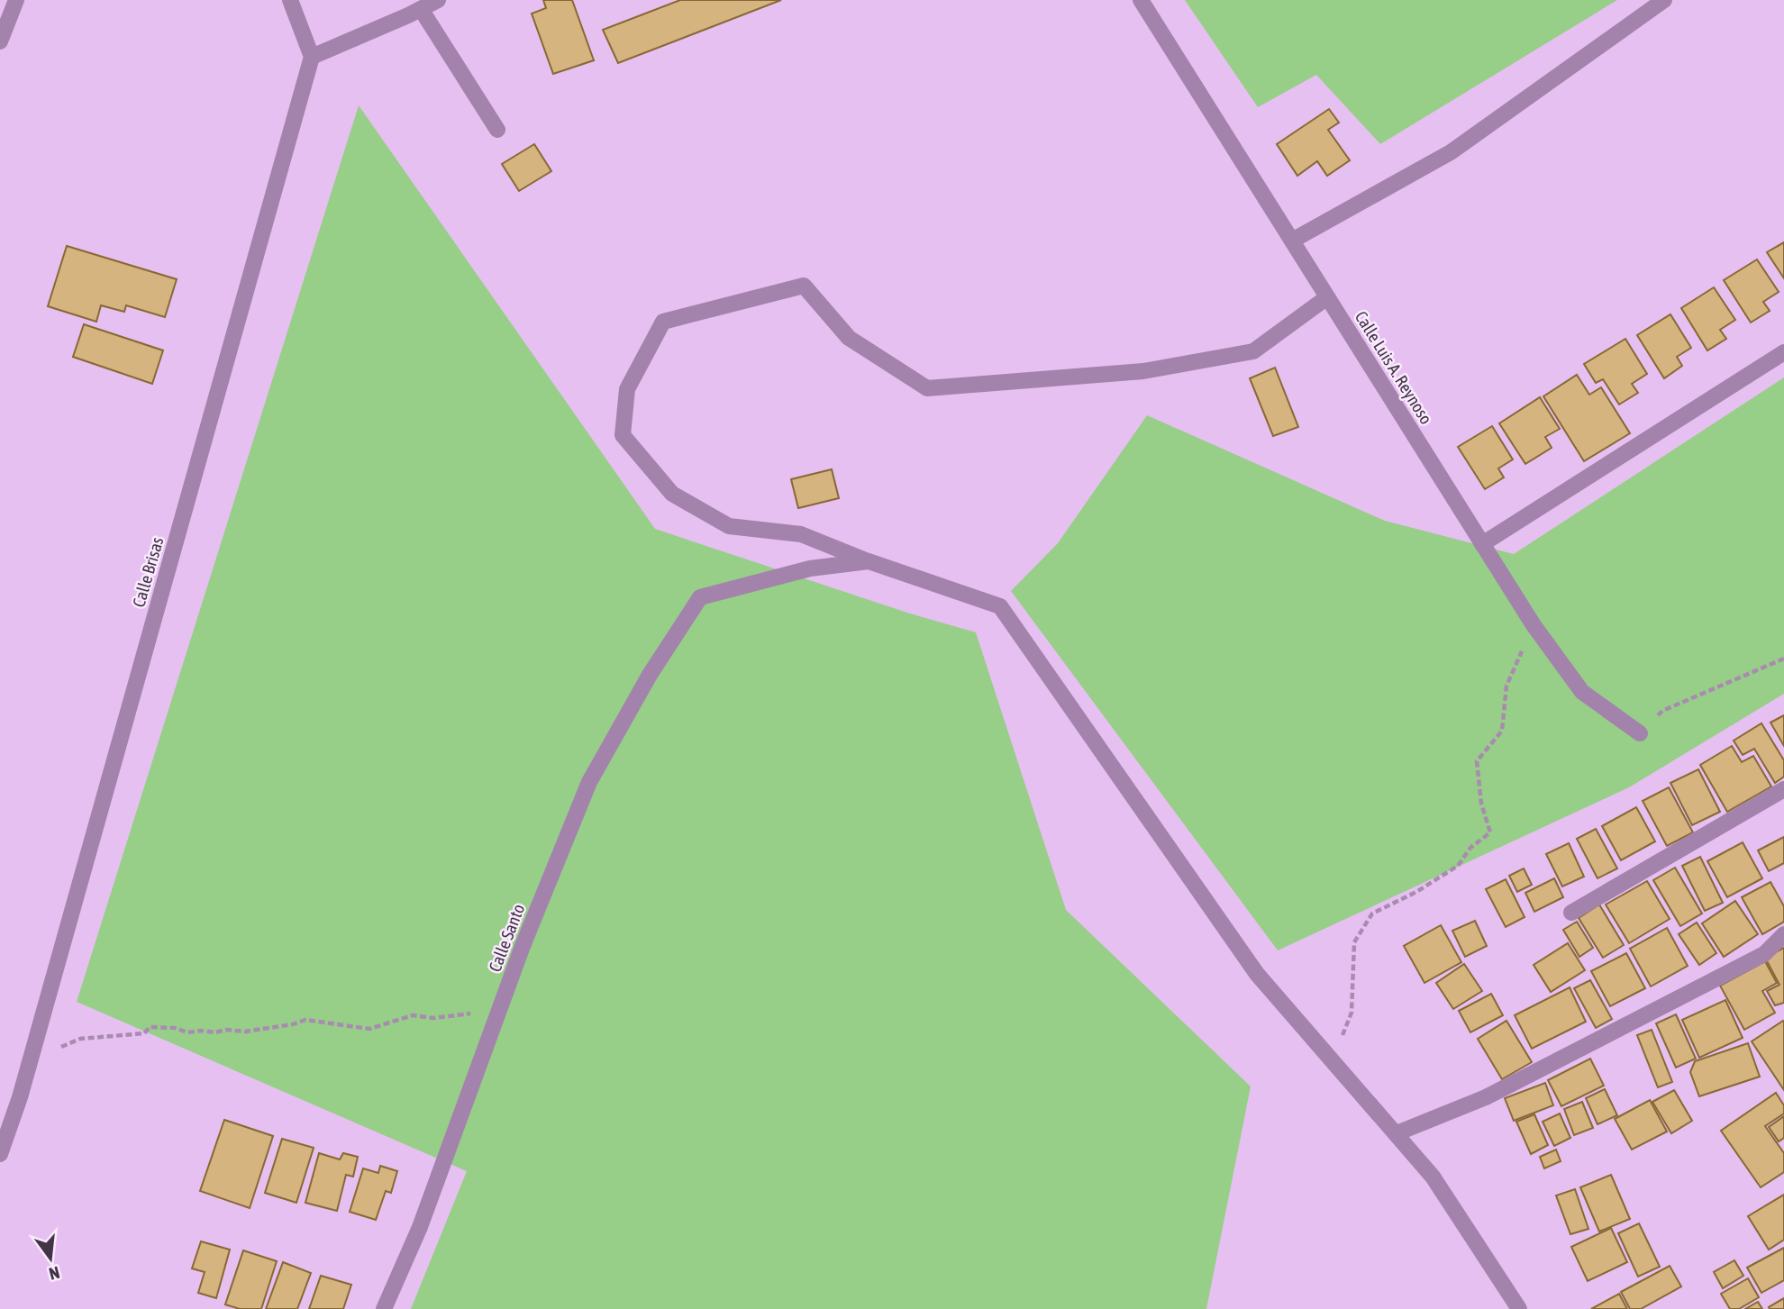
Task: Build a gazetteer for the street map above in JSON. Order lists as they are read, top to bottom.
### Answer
{
  "streets": {
    "street": ["Calle Luis A. Reynoso", "Calle Brisas", "Calle Santo"]
  },
  "north": "bottom"
}
